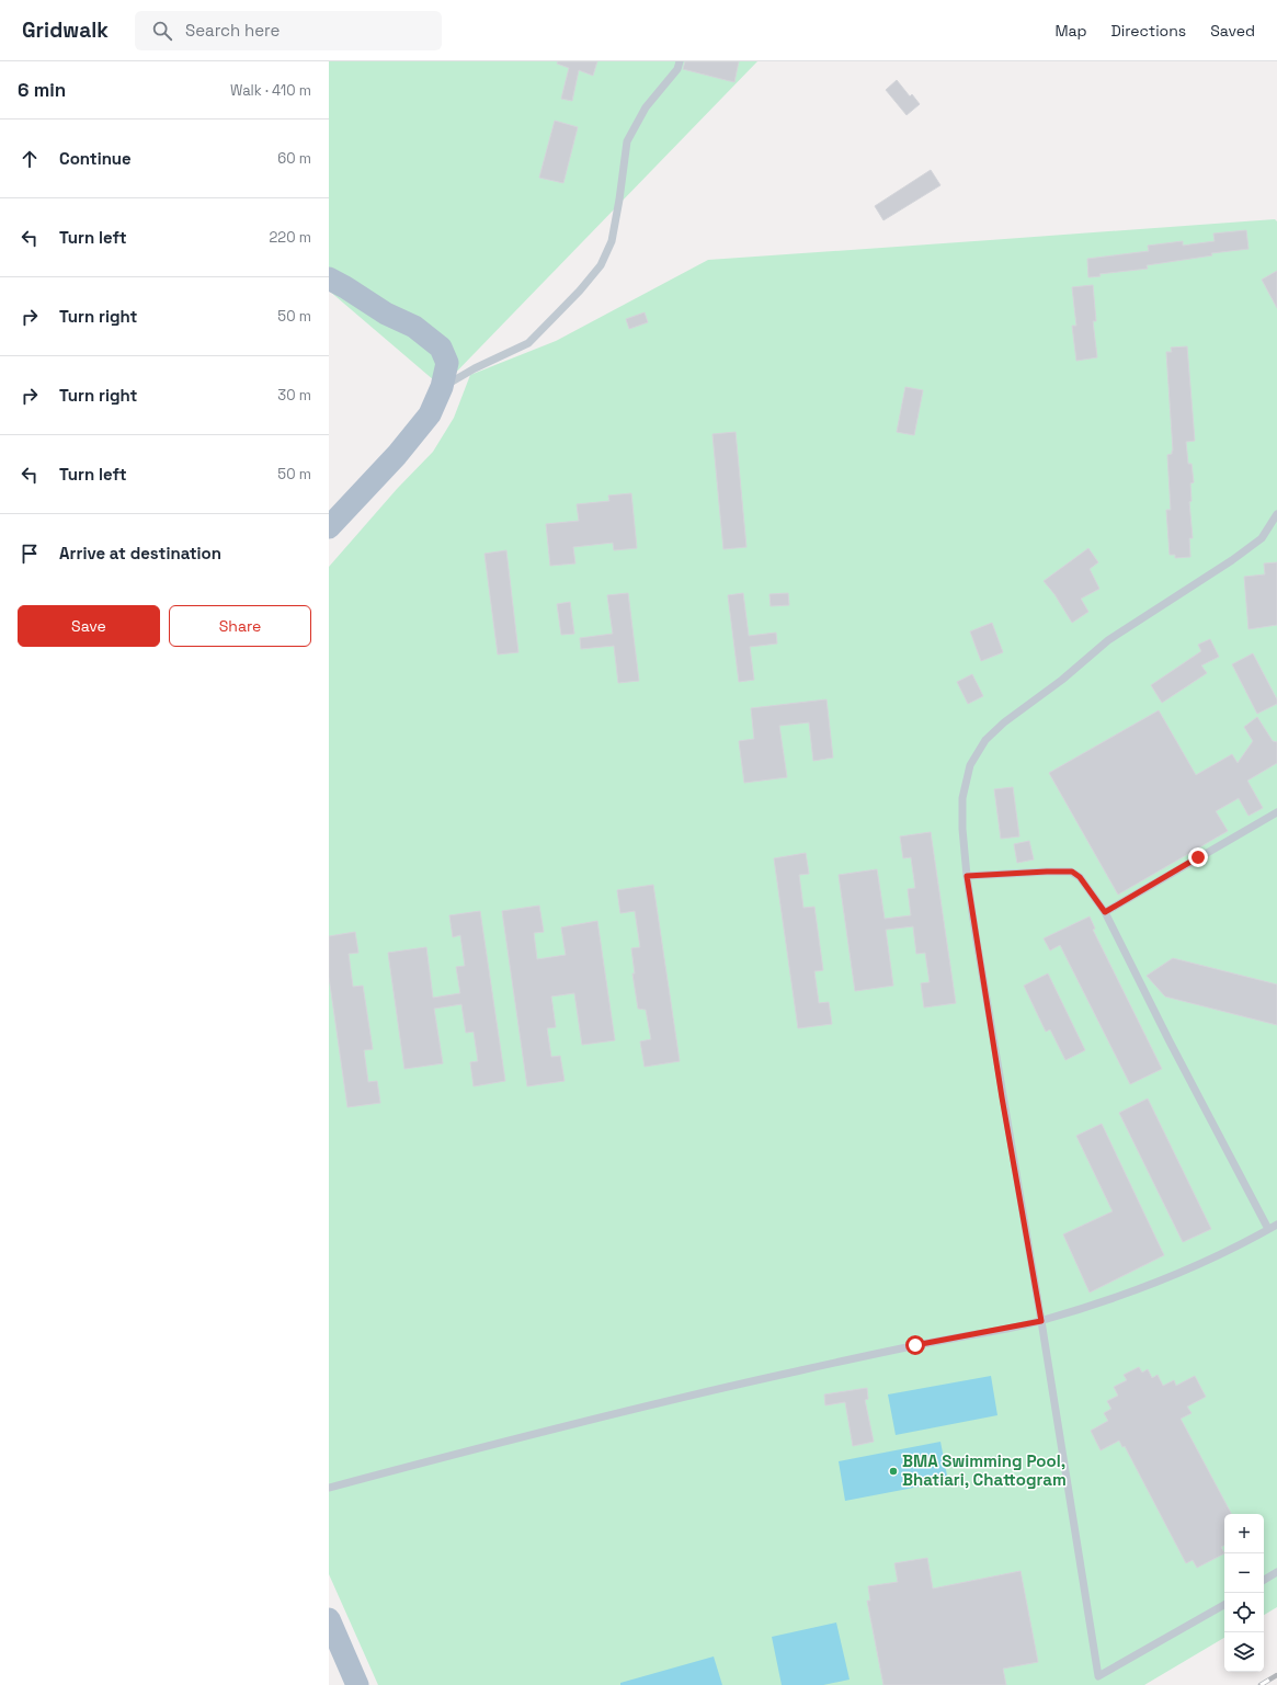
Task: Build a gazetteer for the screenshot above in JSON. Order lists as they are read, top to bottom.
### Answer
{
  "places": ["BMA Swimming Pool, Bhatiari, Chattogram"],
  "page": {
    "header": "Gridwalk",
    "search": "Search here",
    "nav": ["Map", "Directions", "Saved"],
    "heading": ["6 min", "Walk · 410 m"],
    "list": [
      ["Continue", "60 m"],
      ["Turn left", "220 m"],
      ["Turn right", "50 m"],
      ["Turn right", "30 m"],
      ["Turn left", "50 m"],
      "Arrive at destination"
    ],
    "buttons": ["Save", "Share"],
    "map_buttons": ["+", "−"]
  }
}
